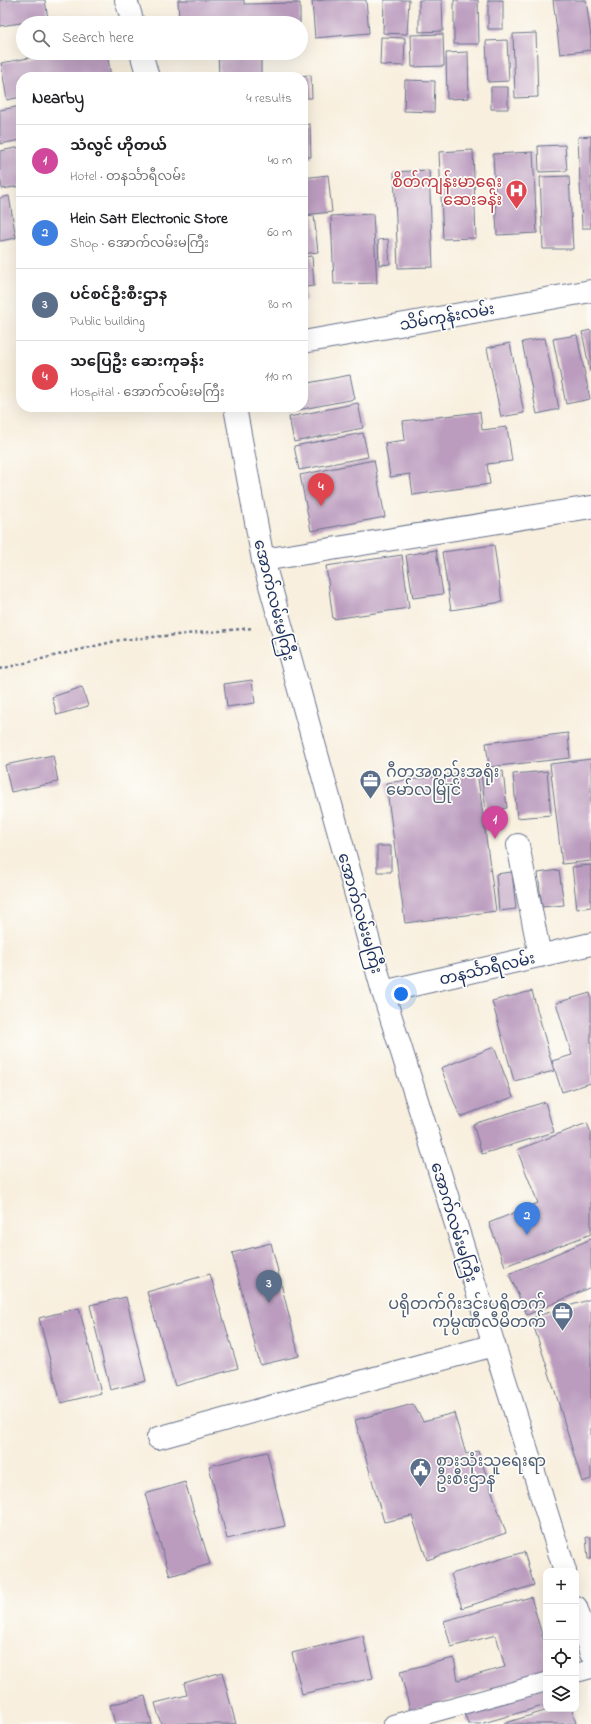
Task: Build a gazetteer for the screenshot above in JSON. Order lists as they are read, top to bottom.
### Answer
{
  "streets": {
    "main road": ["သိမ်ကုန်းလမ်း", "အောက်လမ်းမကြီး", "တနင်္သာရီလမ်း"]
  },
  "crossings": [
    ["အောက်လမ်းမကြီး", "တနင်္သာရီလမ်း"]
  ],
  "places": {
    "hospital": ["စိတ်ကျန်းမာရေး ဆေးခန်း"],
    "office": ["ဂီတအစည်းအရုံး မော်လမြိုင်", "ပရိုတက်ဂိုးဒင်းပရိုတက် ကုမ္ပဏီလီမိတက်"],
    "public building": ["စားသုံးသူရေးရာ ဦးစီးဌာန"]
  },
  "page": {
    "search": "Search here",
    "heading": ["Nearby", "4 results"],
    "list": [
      {
        "mark": "1",
        "name": "သံလွင် ဟိုတယ်",
        "note": "Hotel · တနင်္သာရီလမ်း",
        "value": "40 m"
      },
      {
        "mark": "2",
        "name": "Hein Satt Electronic Store",
        "note": "Shop · အောက်လမ်းမကြီး",
        "value": "60 m"
      },
      {
        "mark": "3",
        "name": "ပင်စင်ဦးစီးဌာန",
        "note": "Public building",
        "value": "80 m"
      },
      {
        "mark": "4",
        "name": "သပြေဦး ဆေးကုခန်း",
        "note": "Hospital · အောက်လမ်းမကြီး",
        "value": "110 m"
      }
    ],
    "pins": [
      "4",
      "1",
      "2",
      "3"
    ],
    "map_buttons": ["+", "−"]
  }
}
